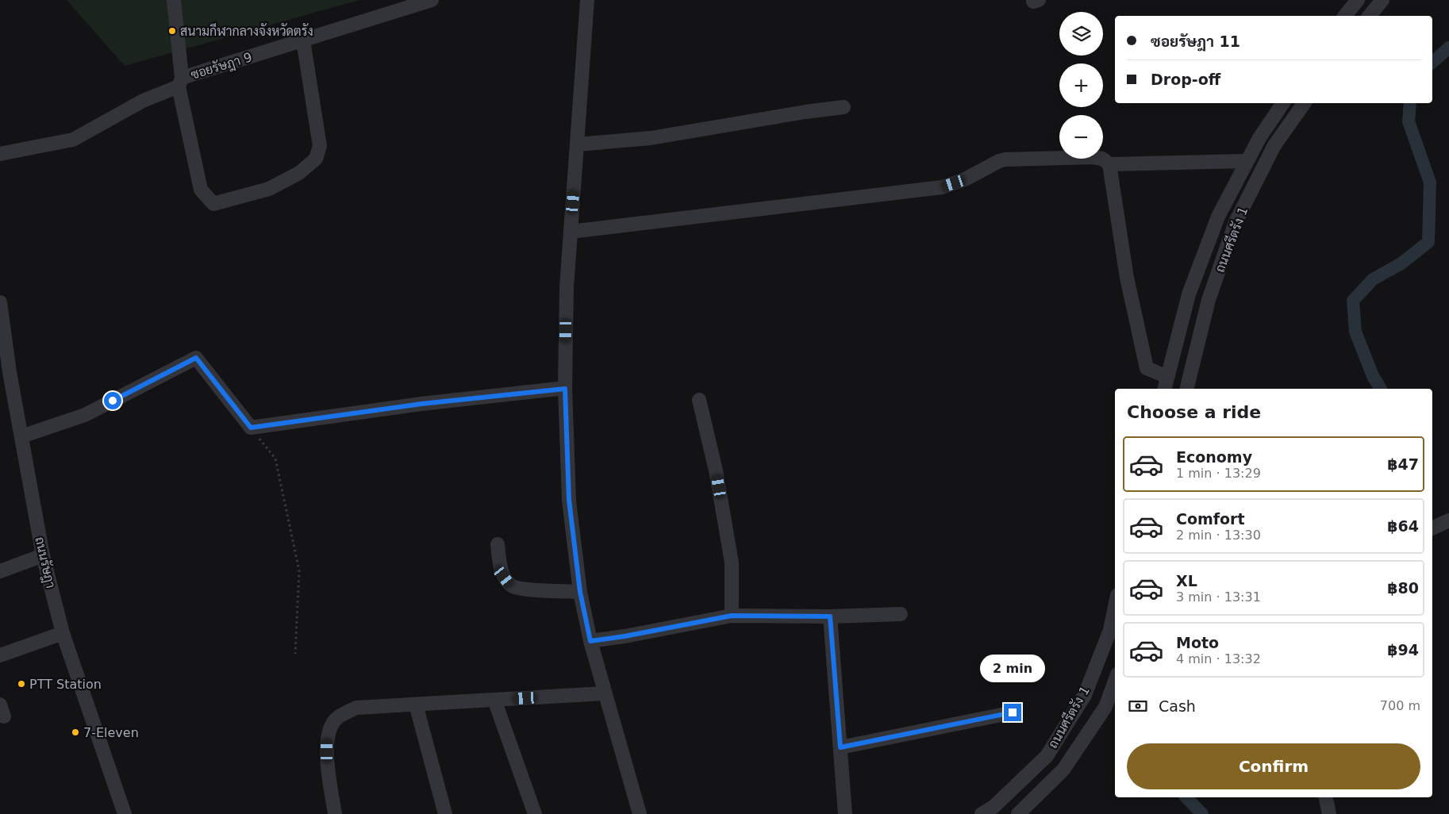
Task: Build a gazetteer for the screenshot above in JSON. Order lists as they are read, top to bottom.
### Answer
{
  "streets": {
    "street": ["ซอยรัษฎา 9", "ถนนศรีตรัง 1", "ถนนรัษฎา"]
  },
  "places": ["สนามกีฬากลางจังหวัดตรัง", "PTT Station", "7-Eleven"],
  "page": {
    "map_buttons": ["+", "−"],
    "banner": ["ซอยรัษฎา 11", "Drop-off"],
    "heading": "Choose a ride",
    "list": [
      {
        "name": "Economy",
        "note": "1 min · 13:29",
        "value": "฿47"
      },
      {
        "name": "Comfort",
        "note": "2 min · 13:30",
        "value": "฿64"
      },
      {
        "name": "XL",
        "note": "3 min · 13:31",
        "value": "฿80"
      },
      {
        "name": "Moto",
        "note": "4 min · 13:32",
        "value": "฿94"
      }
    ],
    "bubble": "2 min",
    "pay": ["Cash", "700 m"],
    "buttons": "Confirm"
  }
}
